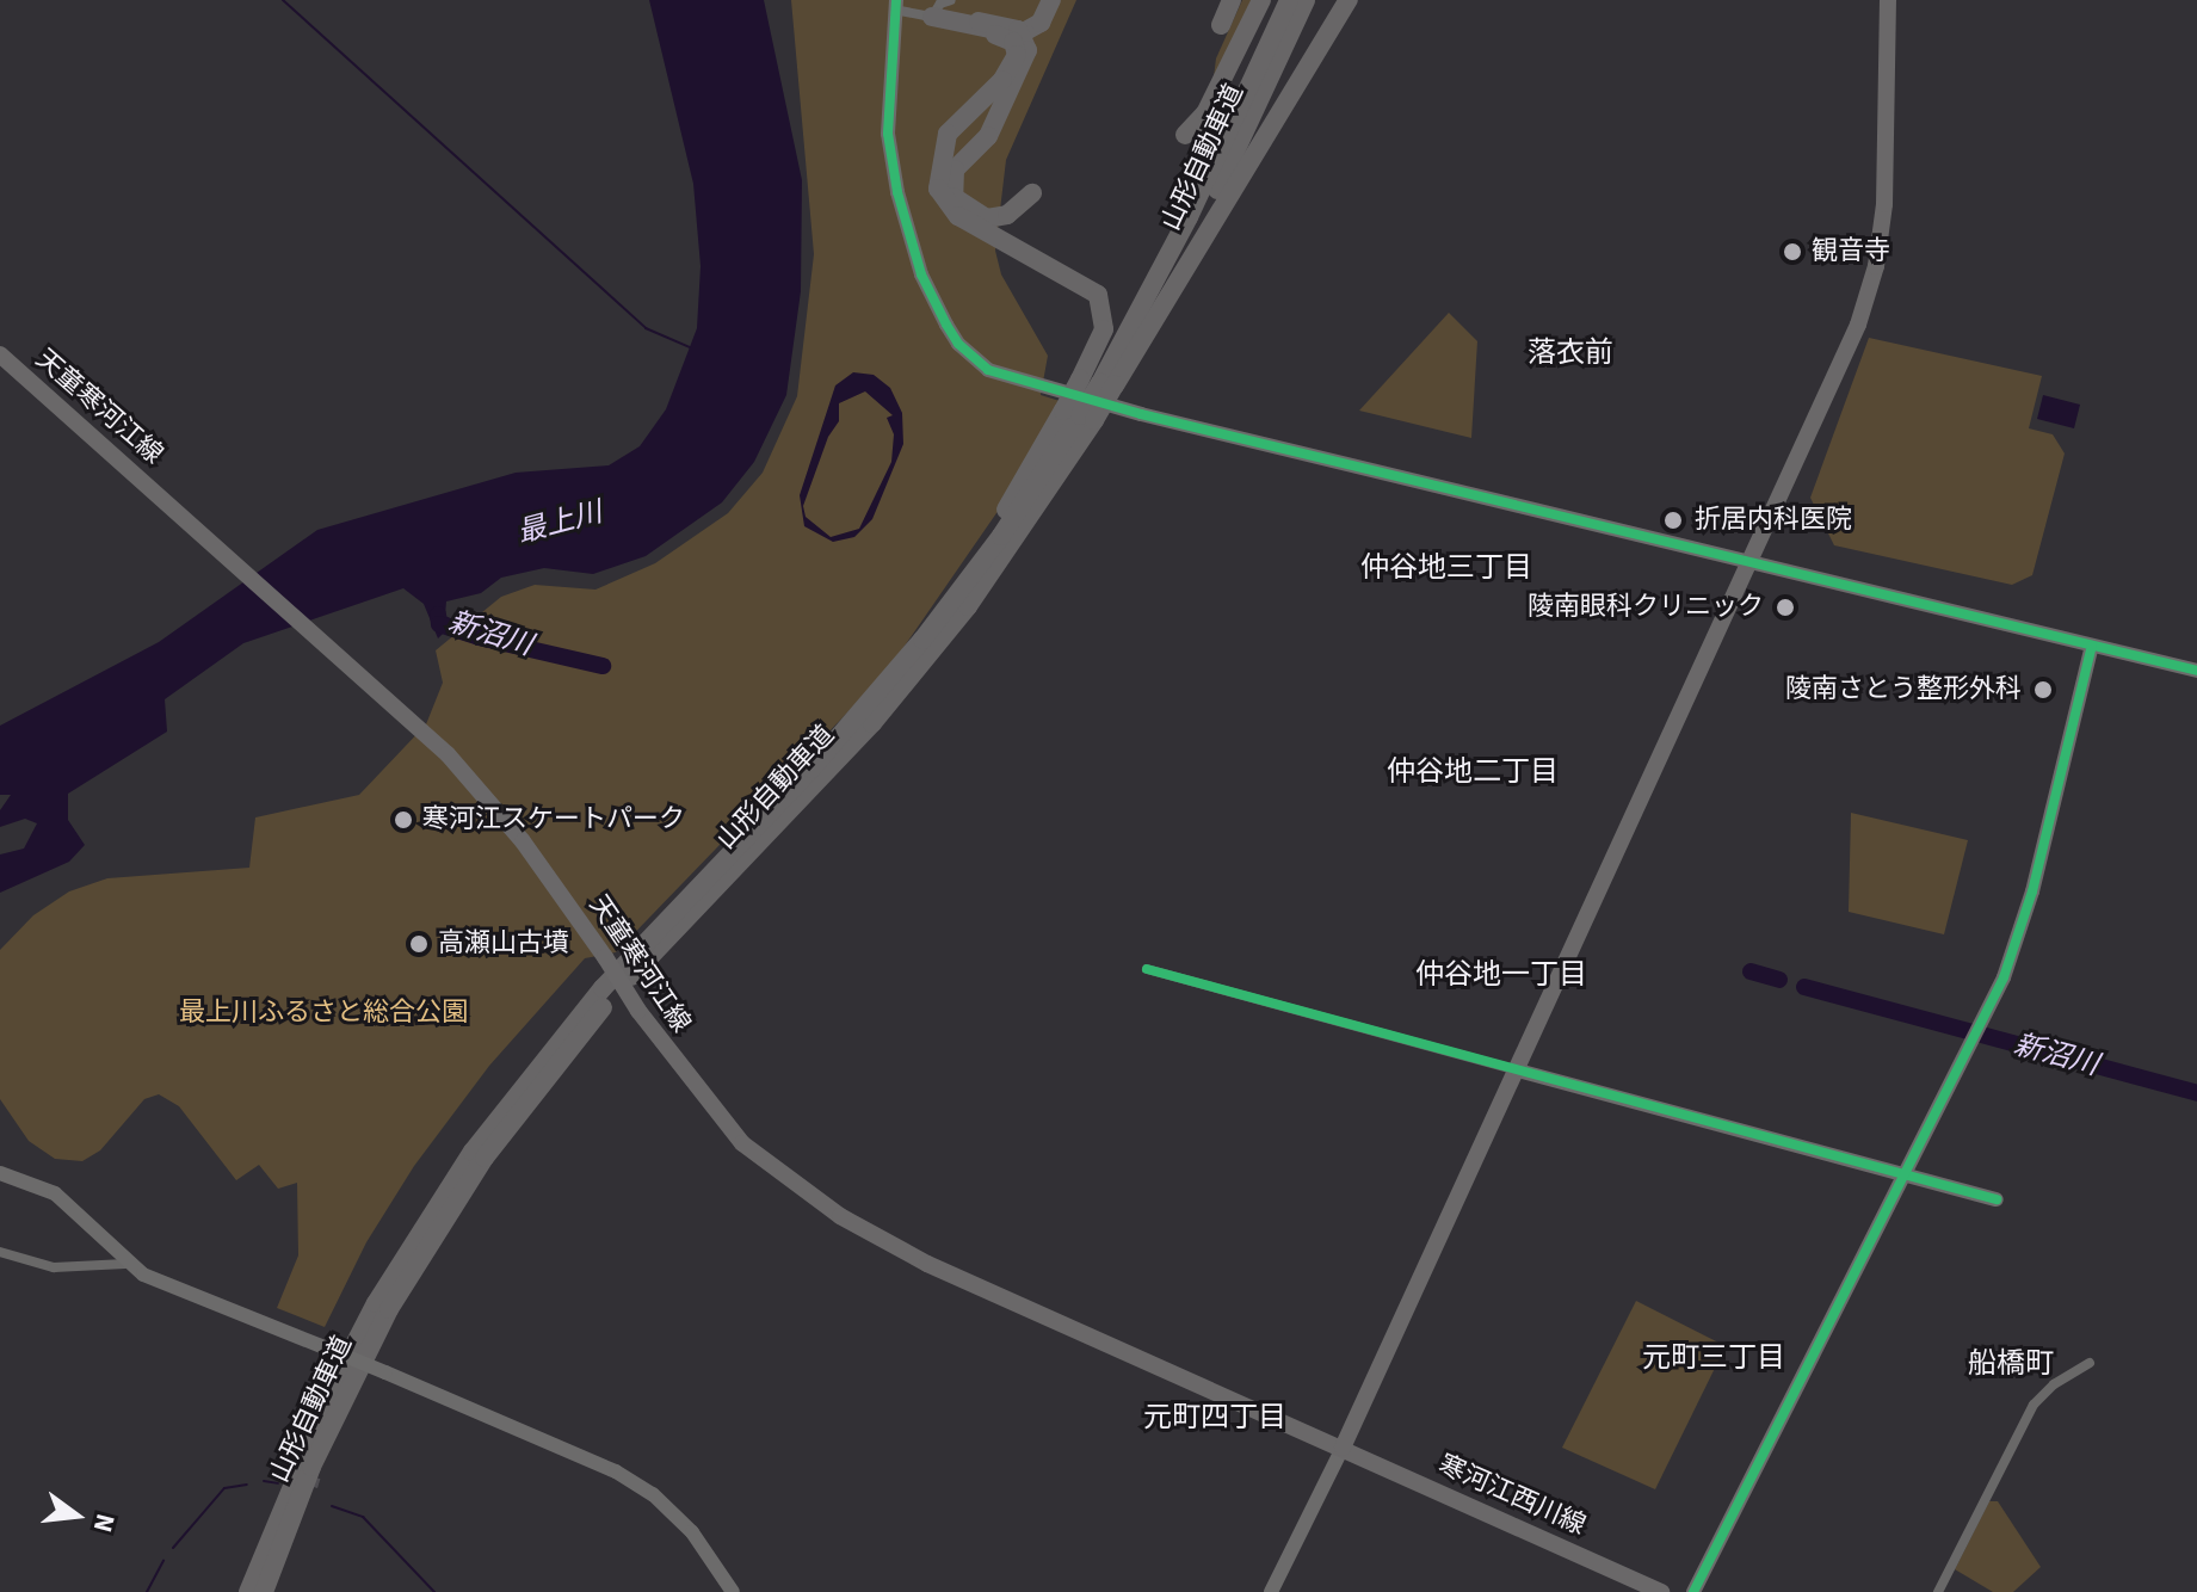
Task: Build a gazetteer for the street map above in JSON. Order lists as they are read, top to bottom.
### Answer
{
  "streets": {
    "highway": ["山形自動車道"],
    "main road": ["天童寒河江線", "寒河江西川線"]
  },
  "crossings": [
    ["天童寒河江線", "寒河江西川線"]
  ],
  "districts": [
    "落衣前",
    "仲谷地三丁目",
    "仲谷地二丁目",
    "仲谷地一丁目",
    "元町三丁目",
    "船橋町",
    "元町四丁目"
  ],
  "water": ["最上川", "新沼川"],
  "parks": ["最上川ふるさと総合公園"],
  "places": [
    "観音寺",
    "折居内科医院",
    "陵南眼科クリニック",
    "陵南さとう整形外科",
    "寒河江スケートパーク",
    "高瀬山古墳"
  ],
  "north": "right"
}
